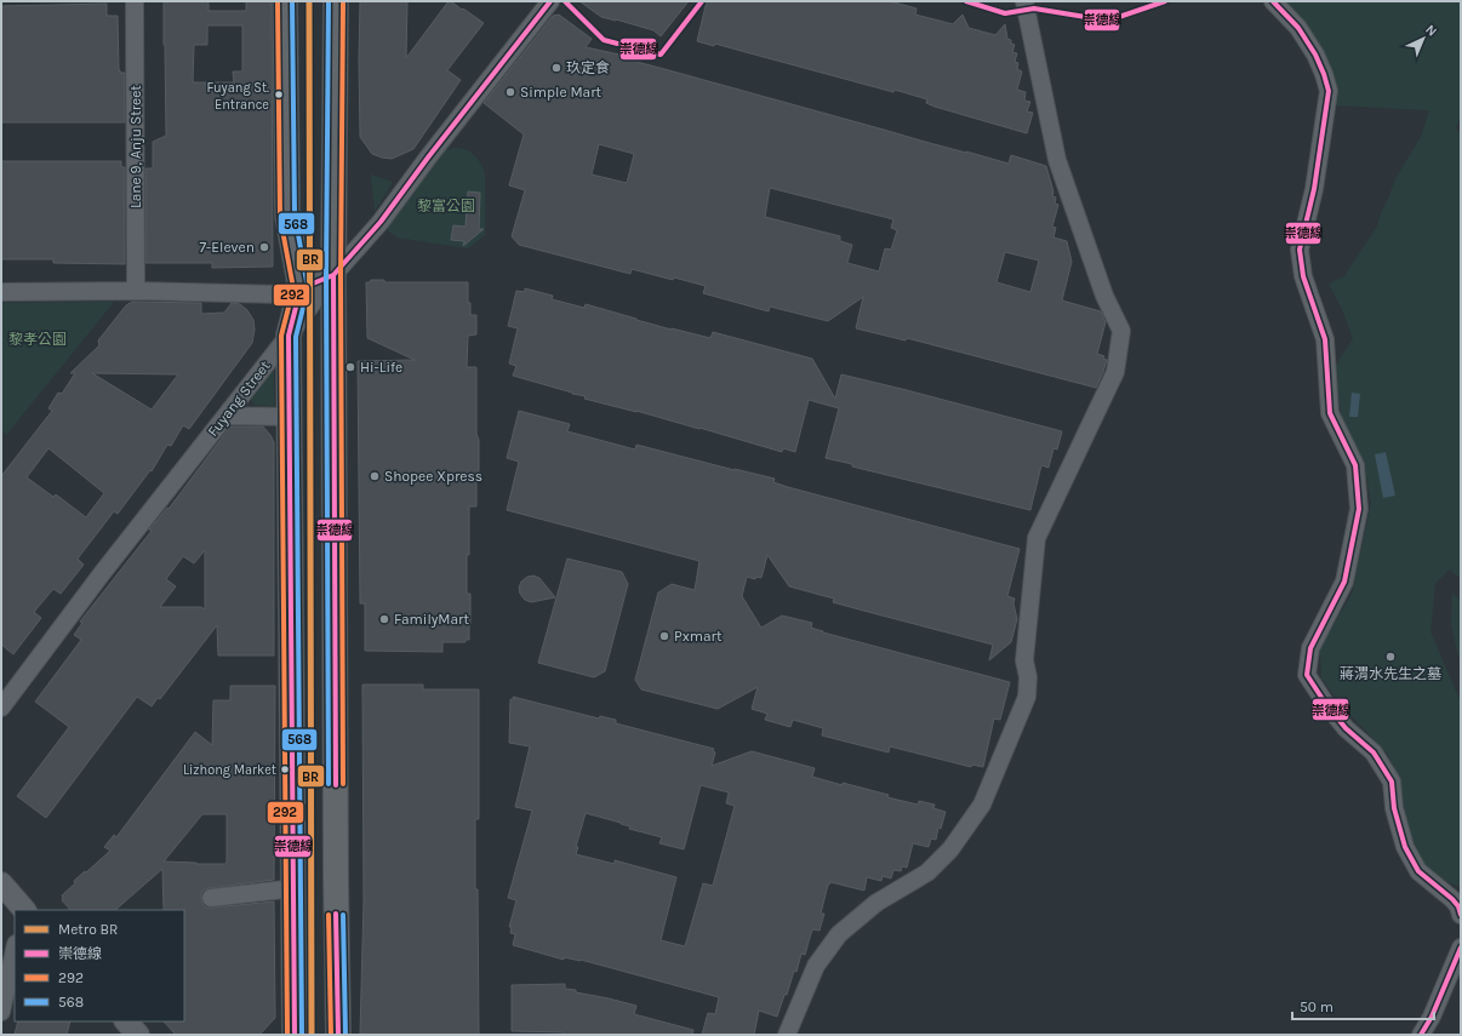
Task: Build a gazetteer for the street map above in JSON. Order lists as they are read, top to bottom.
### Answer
{
  "streets": {
    "street": ["Lane 9, Anju Street", "Fuyang Street"]
  },
  "parks": ["黎富公園", "黎孝公園"],
  "places": [
    "玖定食",
    "Simple Mart",
    "Fuyang St. Entrance",
    "7-Eleven",
    "Hi-Life",
    "Shopee Xpress",
    "FamilyMart",
    "Pxmart",
    "蔣渭水先生之墓",
    "Lizhong Market"
  ],
  "lines": [
    "metro line BR",
    "transit line 崇德線",
    "transit line 292",
    "transit line 568"
  ],
  "legend": [
    "Metro BR",
    "崇德線",
    "292",
    "568"
  ],
  "scale_bar": "50 m",
  "north": "top right"
}
